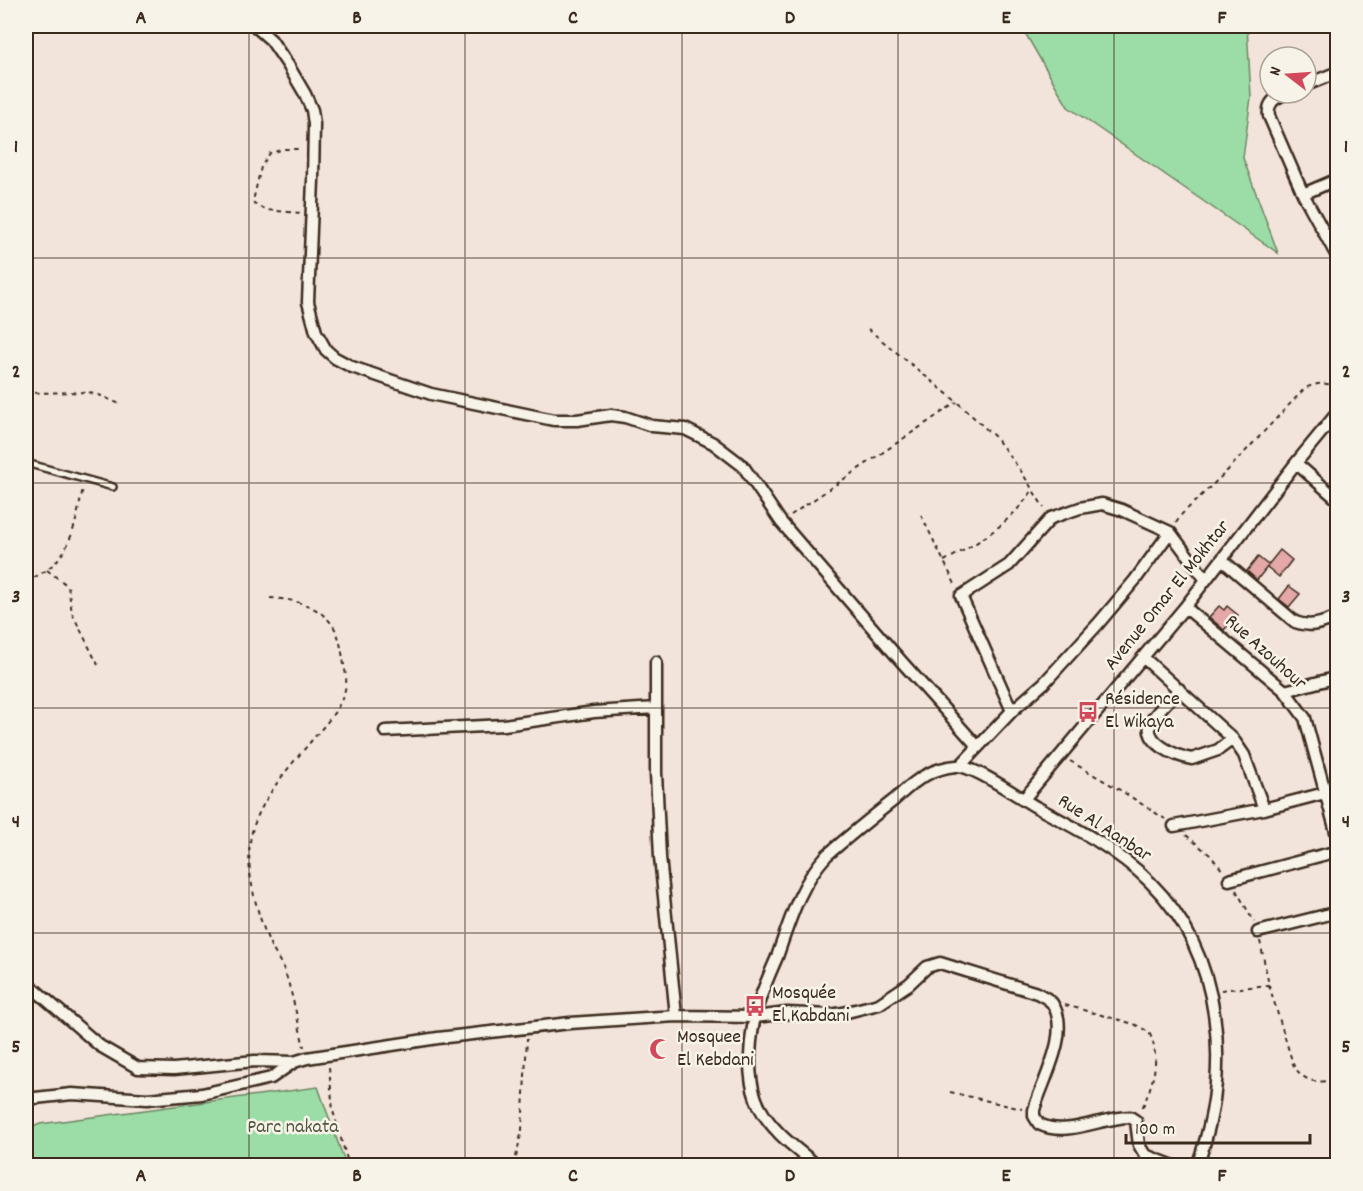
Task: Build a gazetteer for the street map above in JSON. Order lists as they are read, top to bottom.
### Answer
{
  "streets": {
    "street": ["Avenue Omar El Mokhtar", "Rue Azouhour", "Rue Al Aanbar"]
  },
  "crossings": [
    ["Avenue Omar El Mokhtar", "Rue Azouhour"],
    ["Avenue Omar El Mokhtar", "Rue Al Aanbar"]
  ],
  "parks": ["Parc nakata"],
  "places": {
    "bus stop": ["Résidence El Wikaya", "Mosquée El Kabdani"],
    "mosque": ["Mosquee El Kebdani"]
  },
  "scale_bar": "100 m",
  "north": "left",
  "grid": {
    "columns": [
      "A",
      "B",
      "C",
      "D",
      "E",
      "F"
    ],
    "rows": [
      "1",
      "2",
      "3",
      "4",
      "5"
    ]
  }
}
